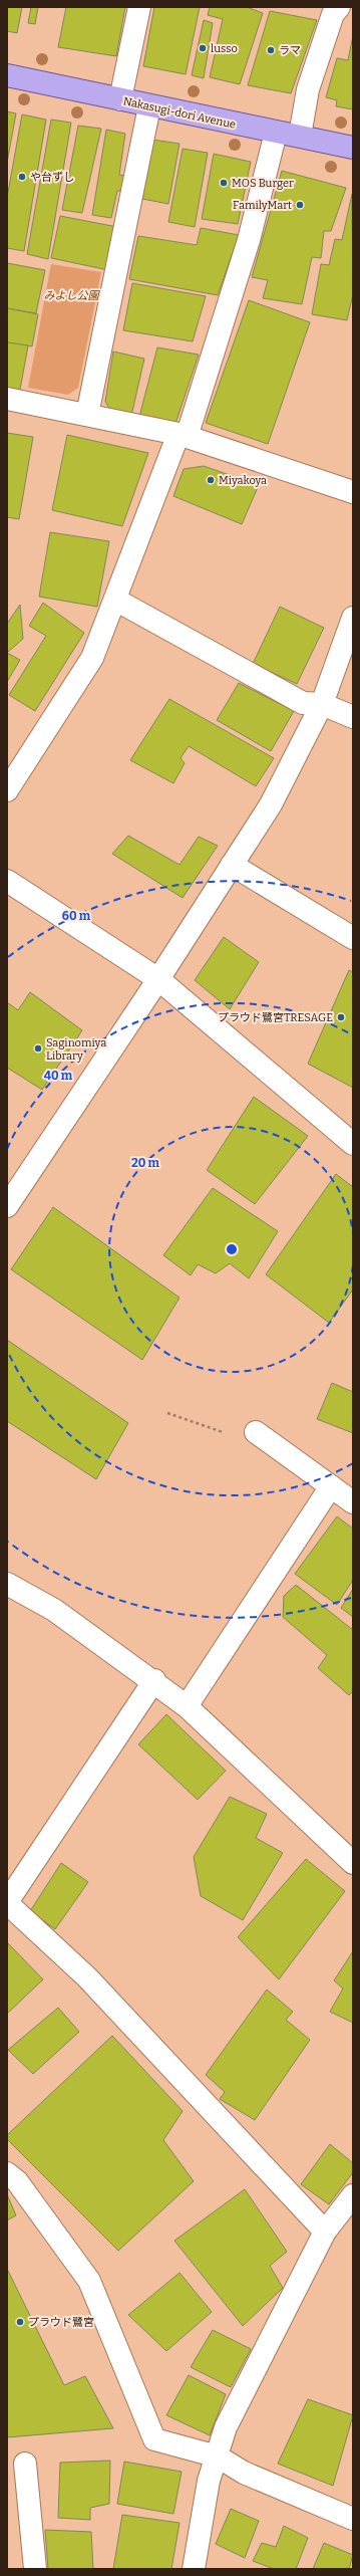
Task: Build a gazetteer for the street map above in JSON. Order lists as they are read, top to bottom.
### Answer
{
  "streets": {
    "main road": ["Nakasugi-dori Avenue"]
  },
  "parks": ["みよし公園"],
  "places": [
    "lusso",
    "ラマ",
    "や台ずし",
    "MOS Burger",
    "FamilyMart",
    "Miyakoya",
    "プラウド鷺宮TRESAGE",
    "Saginomiya Library",
    "プラウド鷺宮"
  ],
  "rings": ["60 m", "40 m", "20 m"]
}
